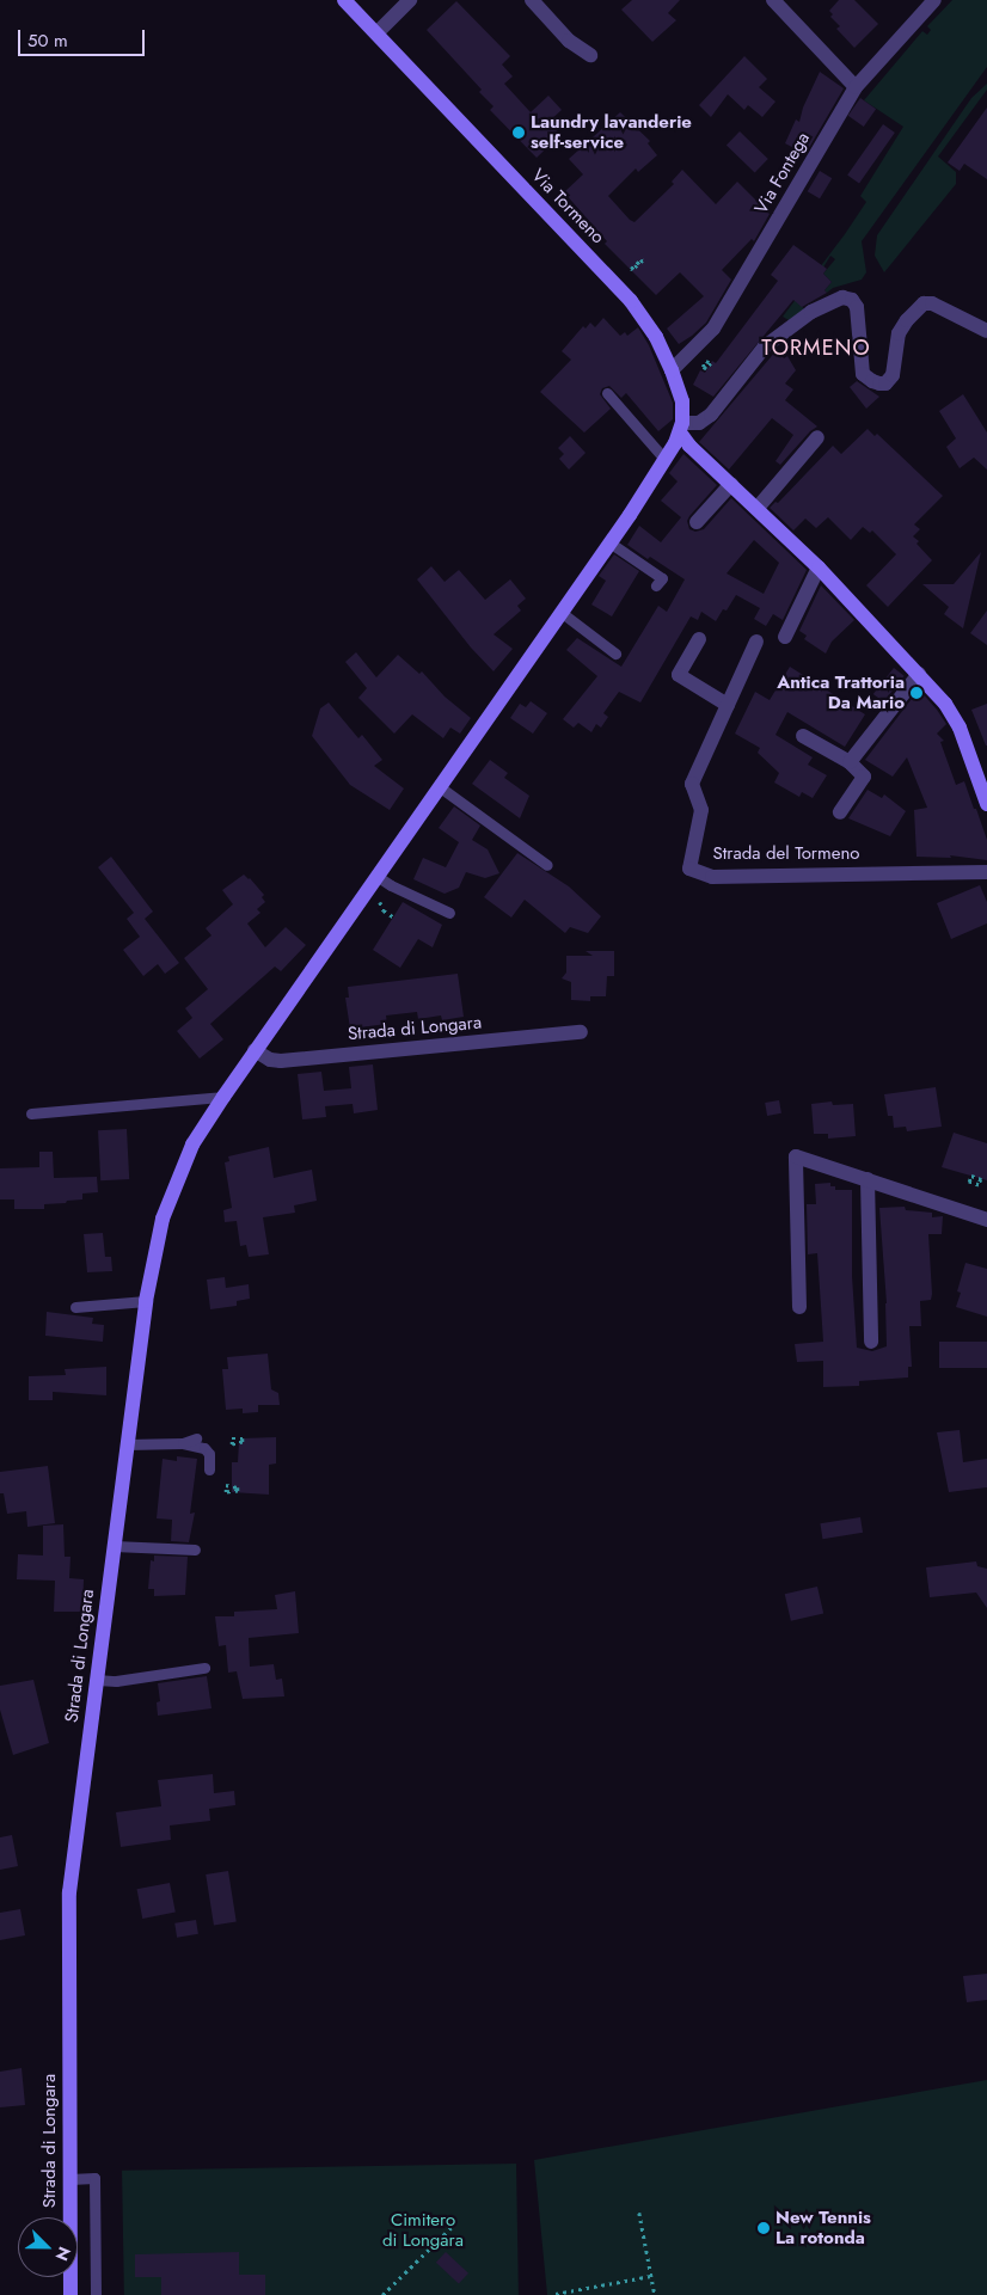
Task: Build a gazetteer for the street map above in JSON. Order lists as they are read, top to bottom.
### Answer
{
  "streets": {
    "main road": ["Via Tormeno", "Strada di Longara"],
    "street": ["Via Fontega", "Strada del Tormeno"]
  },
  "crossings": [
    ["Via Fontega", "Via Tormeno"],
    ["Via Tormeno", "Strada di Longara"]
  ],
  "districts": ["TORMENO"],
  "parks": ["Cimitero di Longara"],
  "places": ["Laundry lavanderie self-service", "Antica Trattoria Da Mario", "New Tennis La rotonda"],
  "scale_bar": "50 m",
  "north": "bottom right"
}
